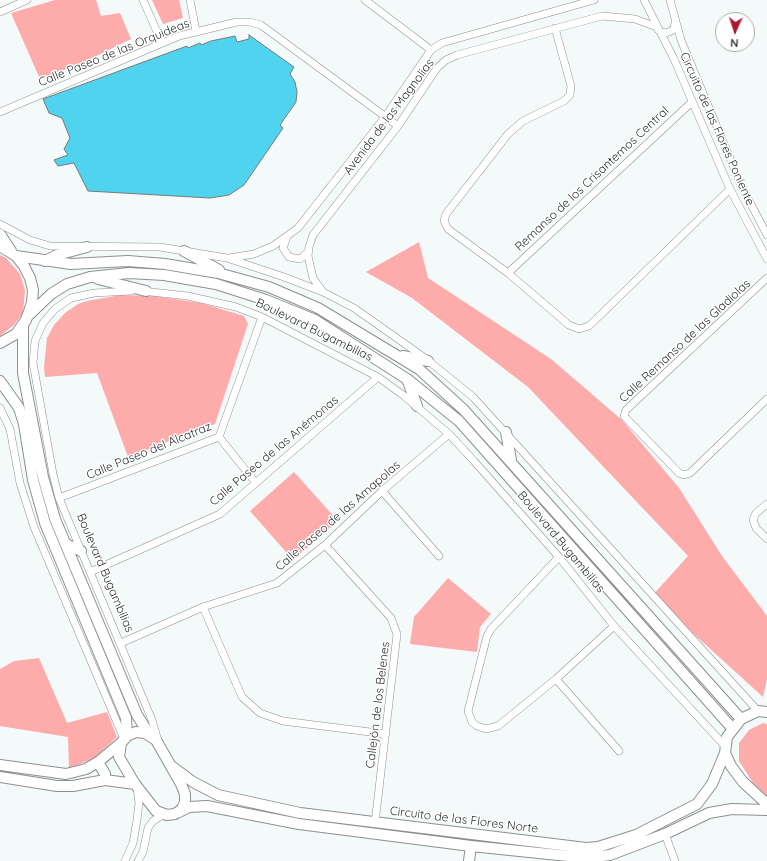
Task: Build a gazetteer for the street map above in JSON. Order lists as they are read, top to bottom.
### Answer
{
  "streets": {
    "street": [
      "Calle Paseo de las Orquideas",
      "Avenida de las Magnolias",
      "Circuito de las Flores Poniente",
      "Remanso de los Crisantemos Central",
      "Boulevard Bugambilias",
      "Calle Remanso de las Gladiolas",
      "Calle Paseo del Alcatraz",
      "Calle Paseo de las Anémonas",
      "Calle Paseo de las Amapolas",
      "Callejón de los Belenes",
      "Circuito de las Flores Norte"
    ]
  },
  "crossings": [
    ["Calle Paseo de las Orquideas", "Avenida de las Magnolias"],
    ["Avenida de las Magnolias", "Circuito de las Flores Poniente"],
    ["Circuito de las Flores Poniente", "Remanso de los Crisantemos Central"],
    ["Boulevard Bugambilias", "Calle Paseo del Alcatraz"],
    ["Boulevard Bugambilias", "Calle Paseo de las Anémonas"],
    ["Boulevard Bugambilias", "Calle Paseo de las Amapolas"],
    ["Boulevard Bugambilias", "Circuito de las Flores Norte"],
    ["Calle Paseo de las Amapolas", "Callejón de los Belenes"],
    ["Callejón de los Belenes", "Circuito de las Flores Norte"]
  ],
  "north": "bottom"
}
